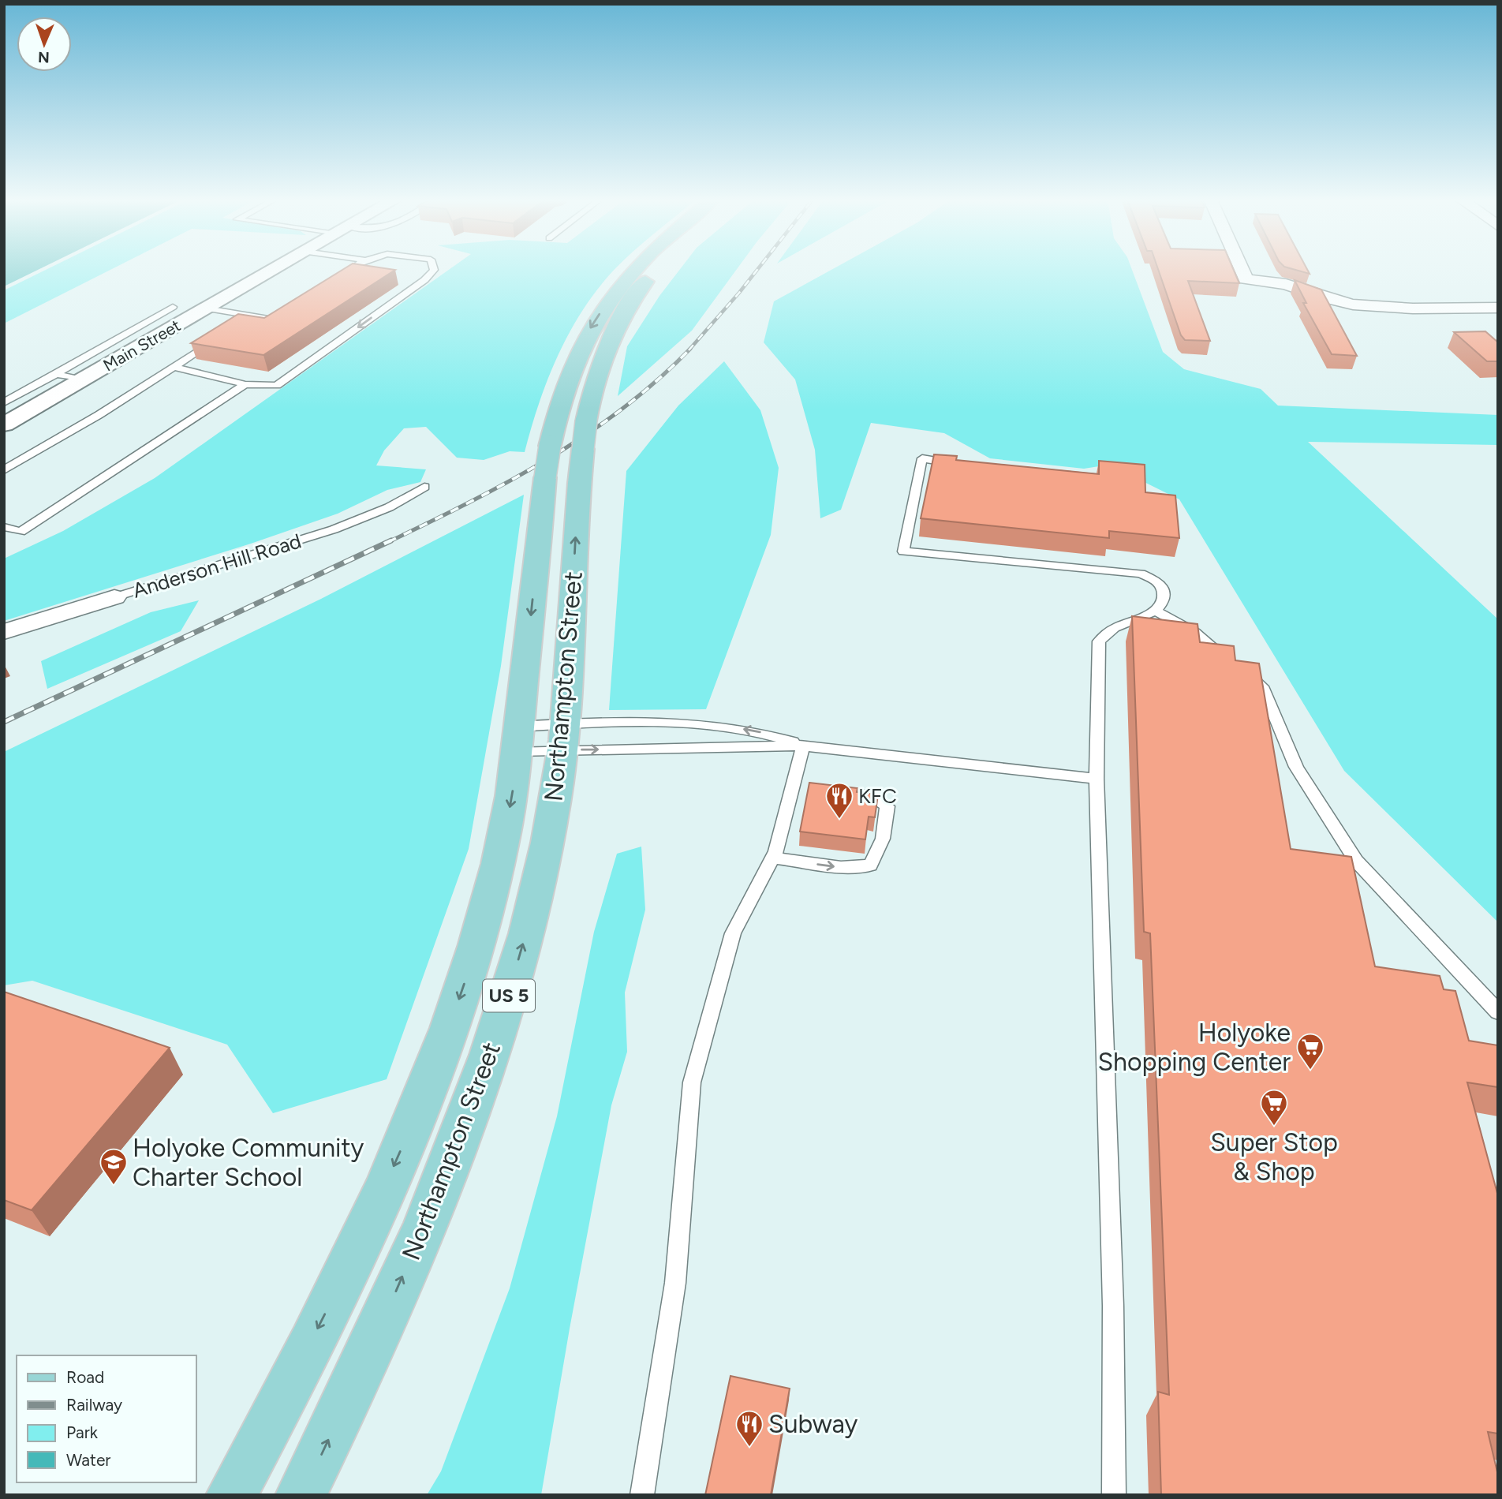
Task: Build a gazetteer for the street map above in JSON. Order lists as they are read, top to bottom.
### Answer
{
  "streets": {
    "main road": ["Main Street", "Northampton Street", "US 5"],
    "street": ["Anderson Hill Road"]
  },
  "places": {
    "restaurant": ["KFC", "Subway"],
    "supermarket": ["Holyoke Shopping Center", "Super Stop & Shop"],
    "school or university": ["Holyoke Community Charter School"]
  },
  "legend": [
    "Road",
    "Railway",
    "Park",
    "Water"
  ],
  "north": "bottom"
}
